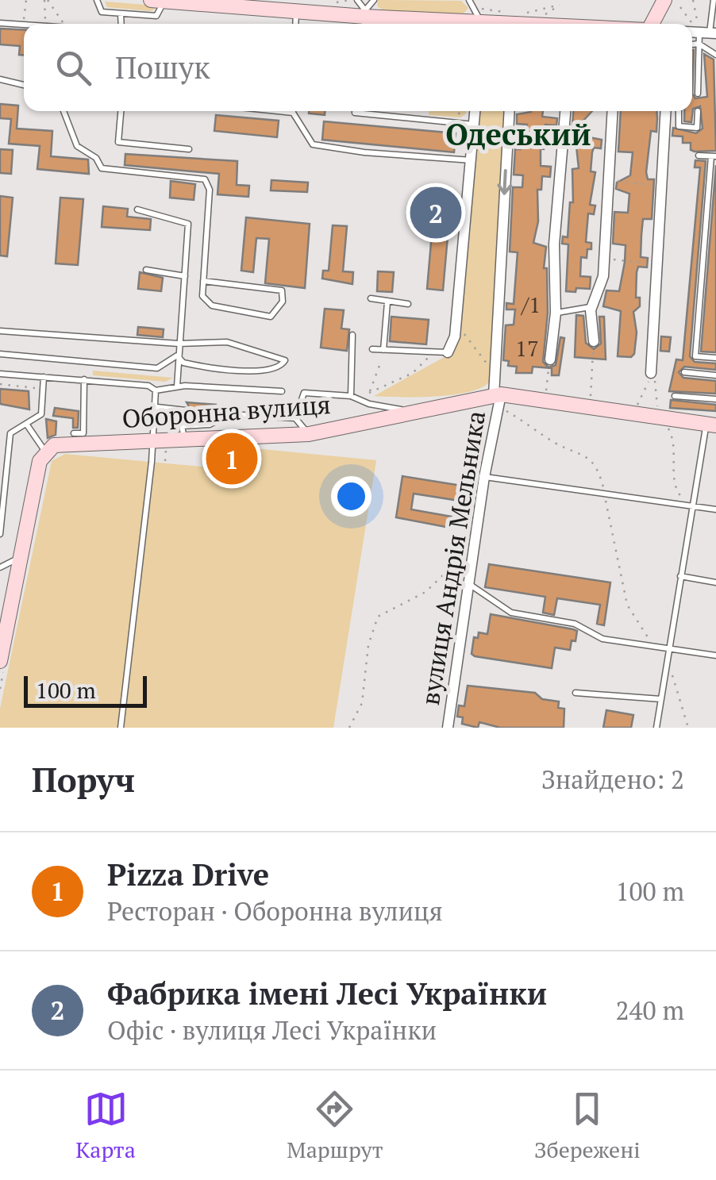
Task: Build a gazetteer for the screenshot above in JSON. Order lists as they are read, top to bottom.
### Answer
{
  "streets": {
    "street": ["Оборонна вулиця", "вулиця Андрія Мельника"]
  },
  "crossings": [
    ["Оборонна вулиця", "вулиця Андрія Мельника"]
  ],
  "districts": ["Одеський"],
  "house_numbers": ["/1", "17"],
  "scale_bar": "100 m",
  "page": {
    "search": "Пошук",
    "pins": ["2", "1"],
    "scale": "100 m",
    "heading": ["Поруч", "Знайдено: 2"],
    "list": [
      {
        "mark": "1",
        "name": "Pizza Drive",
        "note": "Ресторан · Оборонна вулиця",
        "value": "100 m"
      },
      {
        "mark": "2",
        "name": "Фабрика імені Лесі Українки",
        "note": "Офіс · вулиця Лесі Українки",
        "value": "240 m"
      }
    ],
    "nav": ["Карта", "Маршрут", "Збережені"]
  }
}
